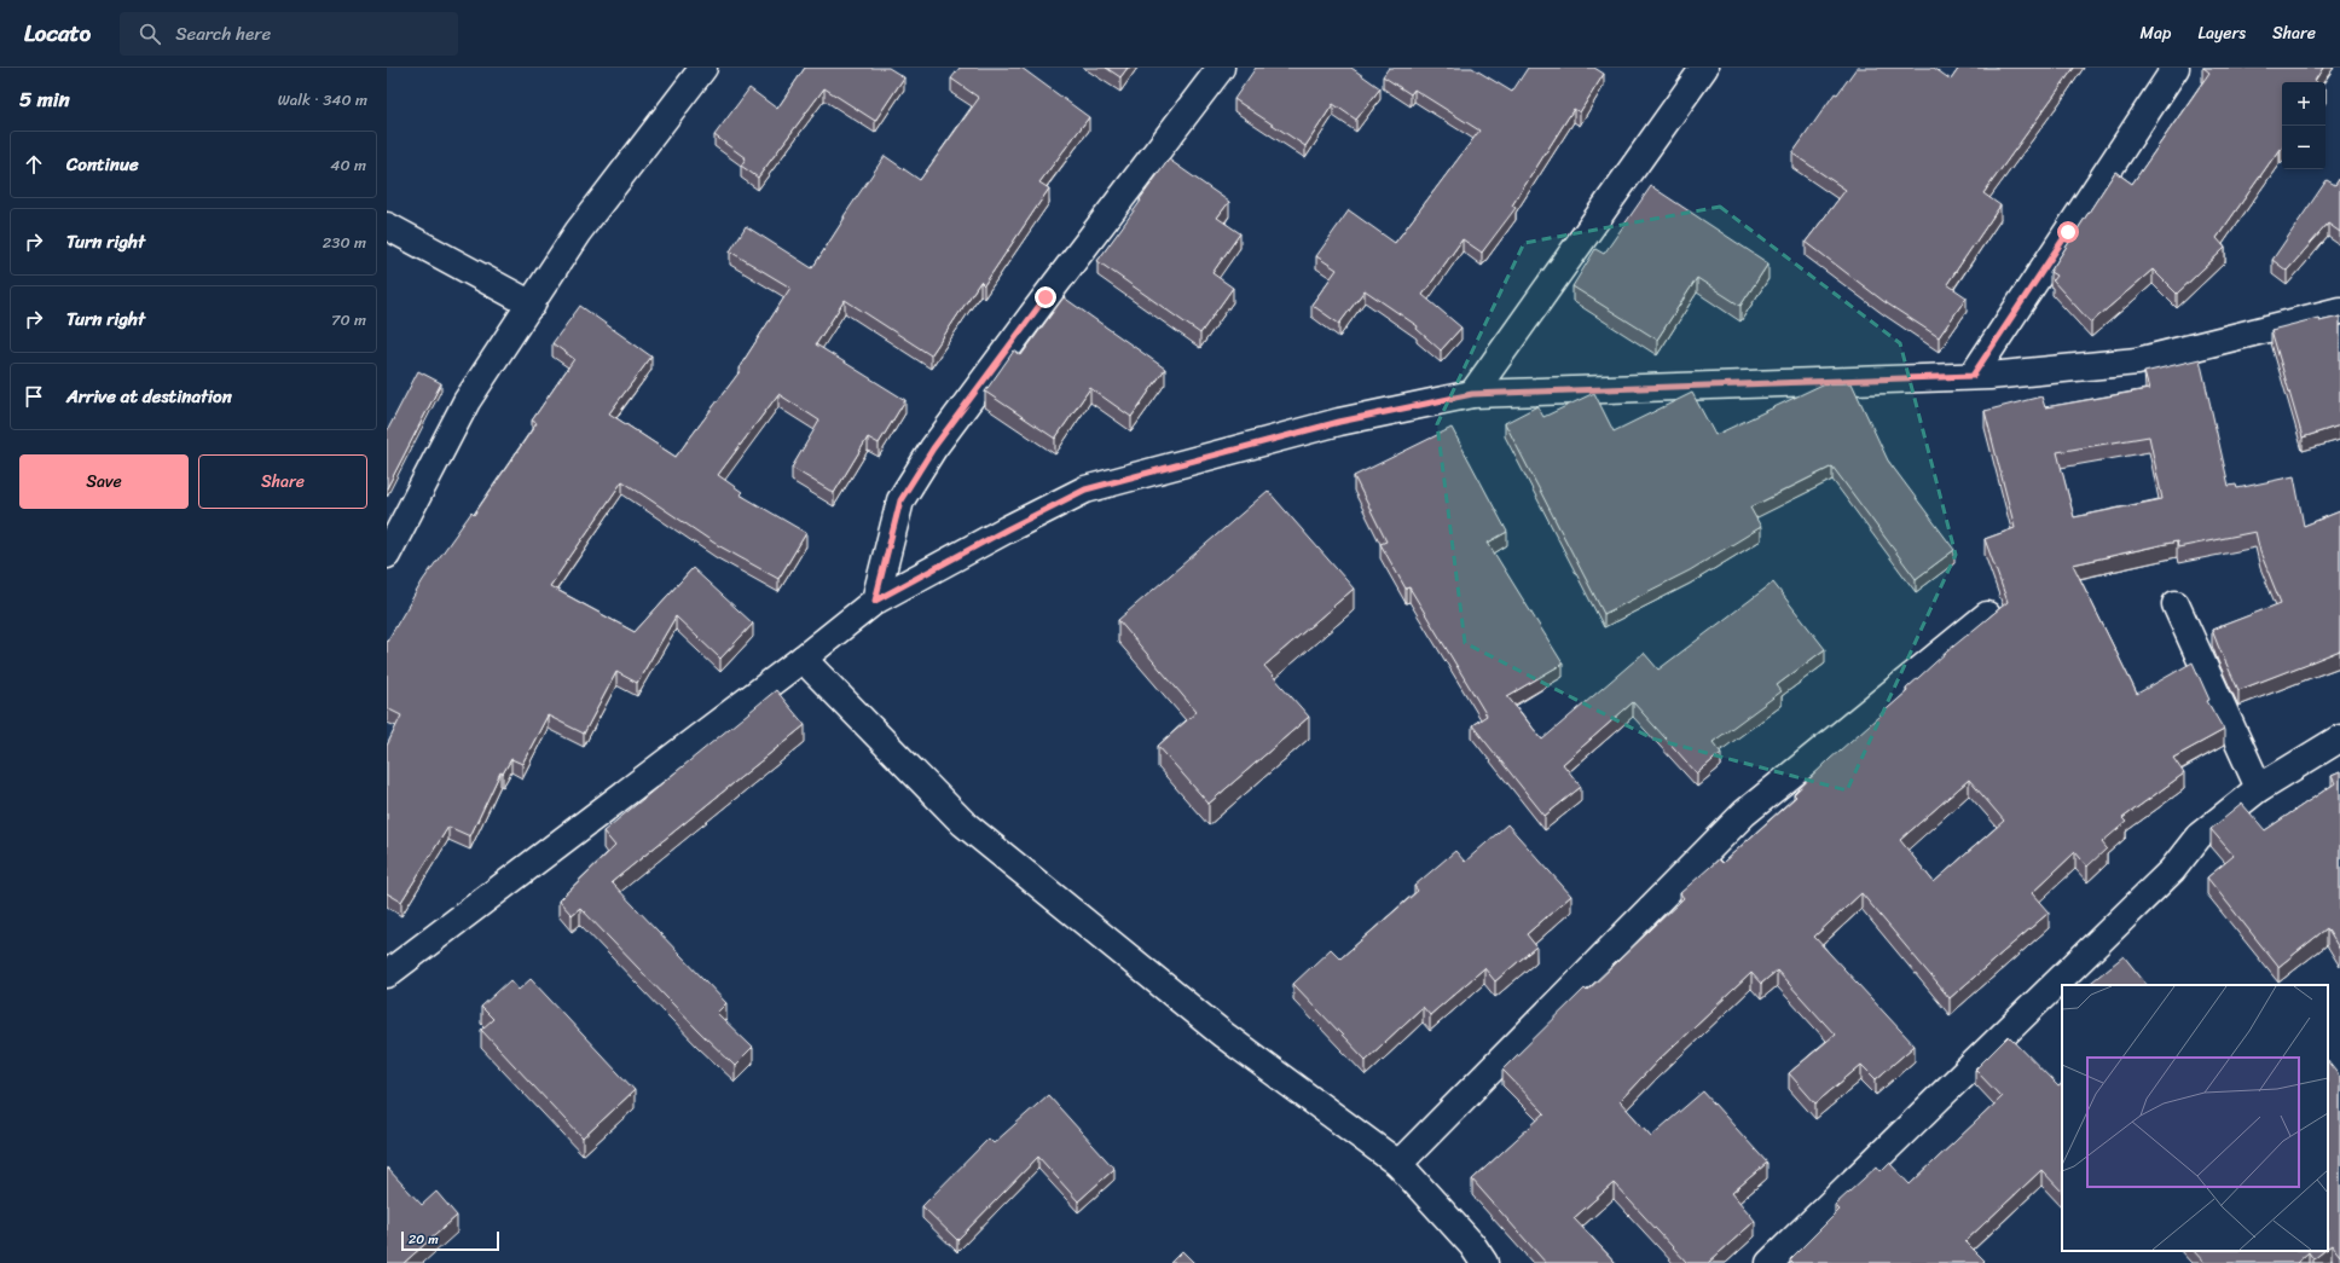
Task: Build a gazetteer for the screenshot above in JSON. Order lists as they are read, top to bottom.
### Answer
{
  "scale_bar": "20 m",
  "page": {
    "header": "Locato",
    "search": "Search here",
    "nav": ["Map", "Layers", "Share"],
    "heading": ["5 min", "Walk · 340 m"],
    "map_buttons": ["+", "−"],
    "list": [
      ["Continue", "40 m"],
      ["Turn right", "230 m"],
      ["Turn right", "70 m"],
      "Arrive at destination"
    ],
    "buttons": ["Save", "Share"],
    "scale": "20 m"
  }
}
